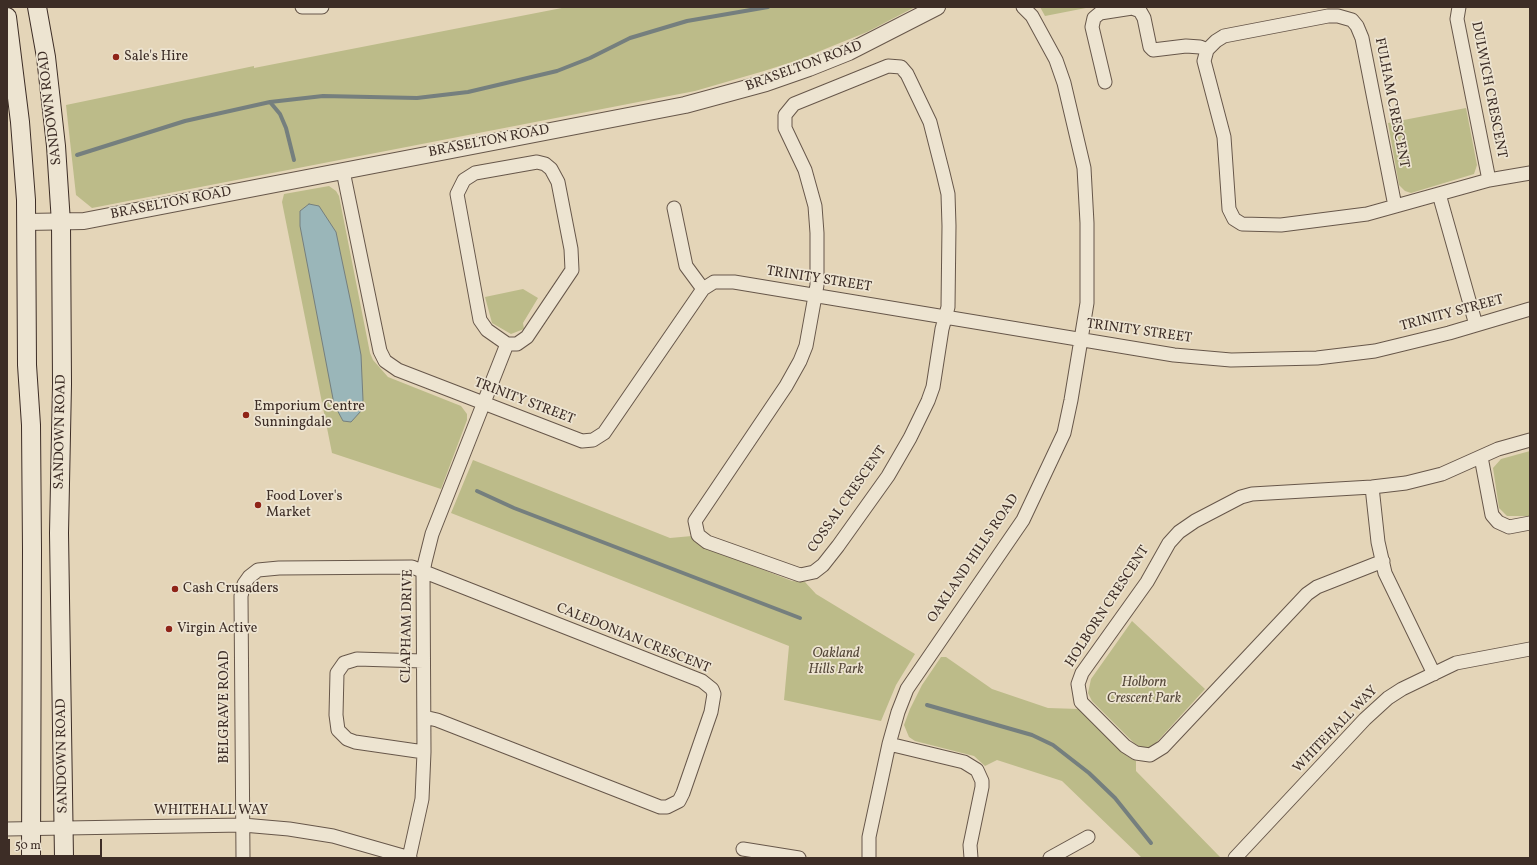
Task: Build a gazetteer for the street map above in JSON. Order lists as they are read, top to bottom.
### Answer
{
  "streets": {
    "main road": ["SANDOWN ROAD"],
    "street": [
      "BRASELTON ROAD",
      "DULWICH CRESCENT",
      "FULHAM CRESCENT",
      "TRINITY STREET",
      "COSSAL CRESCENT",
      "OAKLAND HILLS ROAD",
      "HOLBORN CRESCENT",
      "CLAPHAM DRIVE",
      "CALEDONIAN CRESCENT",
      "BELGRAVE ROAD",
      "WHITEHALL WAY"
    ]
  },
  "crossings": [
    ["BRASELTON ROAD", "SANDOWN ROAD"],
    ["BRASELTON ROAD", "TRINITY STREET"],
    ["SANDOWN ROAD", "WHITEHALL WAY"],
    ["TRINITY STREET", "COSSAL CRESCENT"],
    ["TRINITY STREET", "OAKLAND HILLS ROAD"],
    ["TRINITY STREET", "CLAPHAM DRIVE"],
    ["CLAPHAM DRIVE", "CALEDONIAN CRESCENT"],
    ["CLAPHAM DRIVE", "BELGRAVE ROAD"],
    ["CLAPHAM DRIVE", "WHITEHALL WAY"],
    ["CALEDONIAN CRESCENT", "BELGRAVE ROAD"],
    ["BELGRAVE ROAD", "WHITEHALL WAY"]
  ],
  "parks": ["Oakland Hills Park", "Holborn Crescent Park"],
  "places": [
    "Sale's Hire",
    "Emporium Centre Sunningdale",
    "Food Lover's Market",
    "Cash Crusaders",
    "Virgin Active"
  ],
  "scale_bar": "50 m"
}
